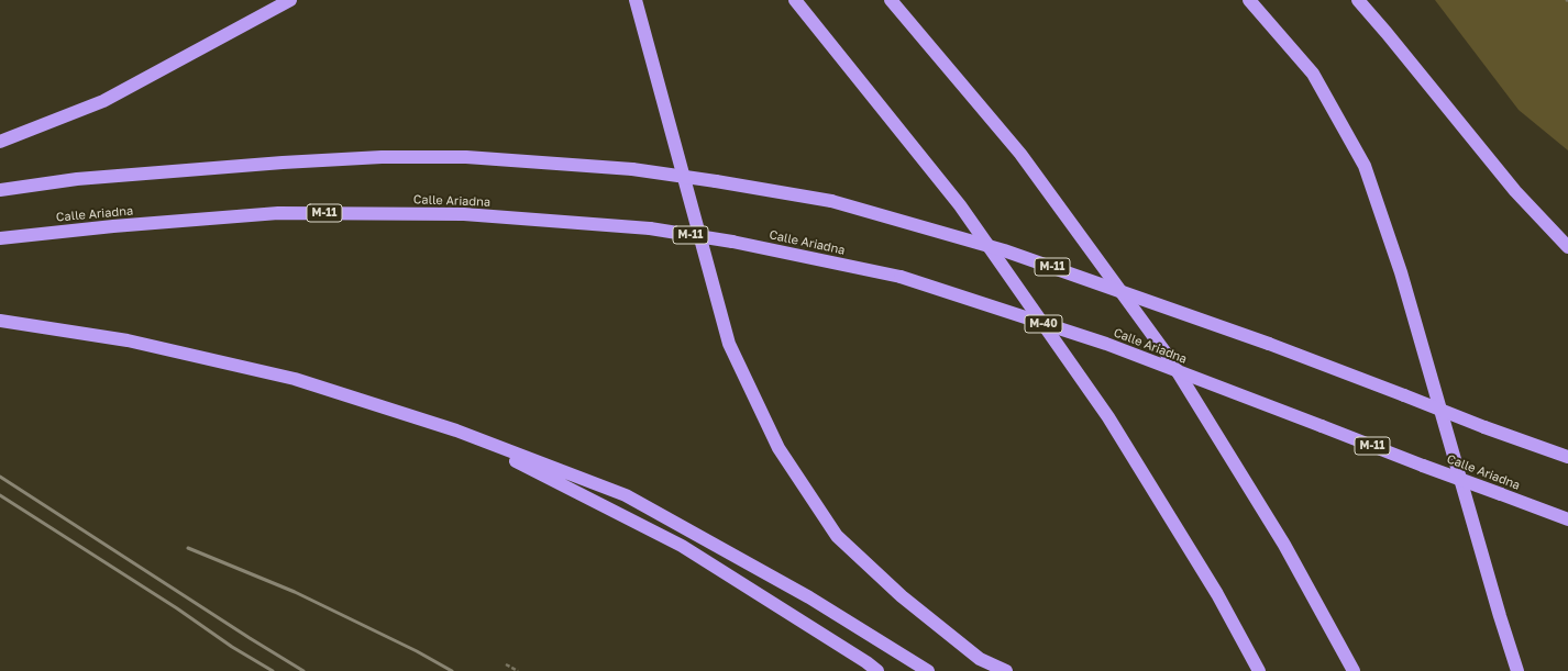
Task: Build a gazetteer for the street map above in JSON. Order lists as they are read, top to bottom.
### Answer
{
  "streets": {
    "highway": ["Calle Ariadna", "M-11", "M-40"]
  }
}
